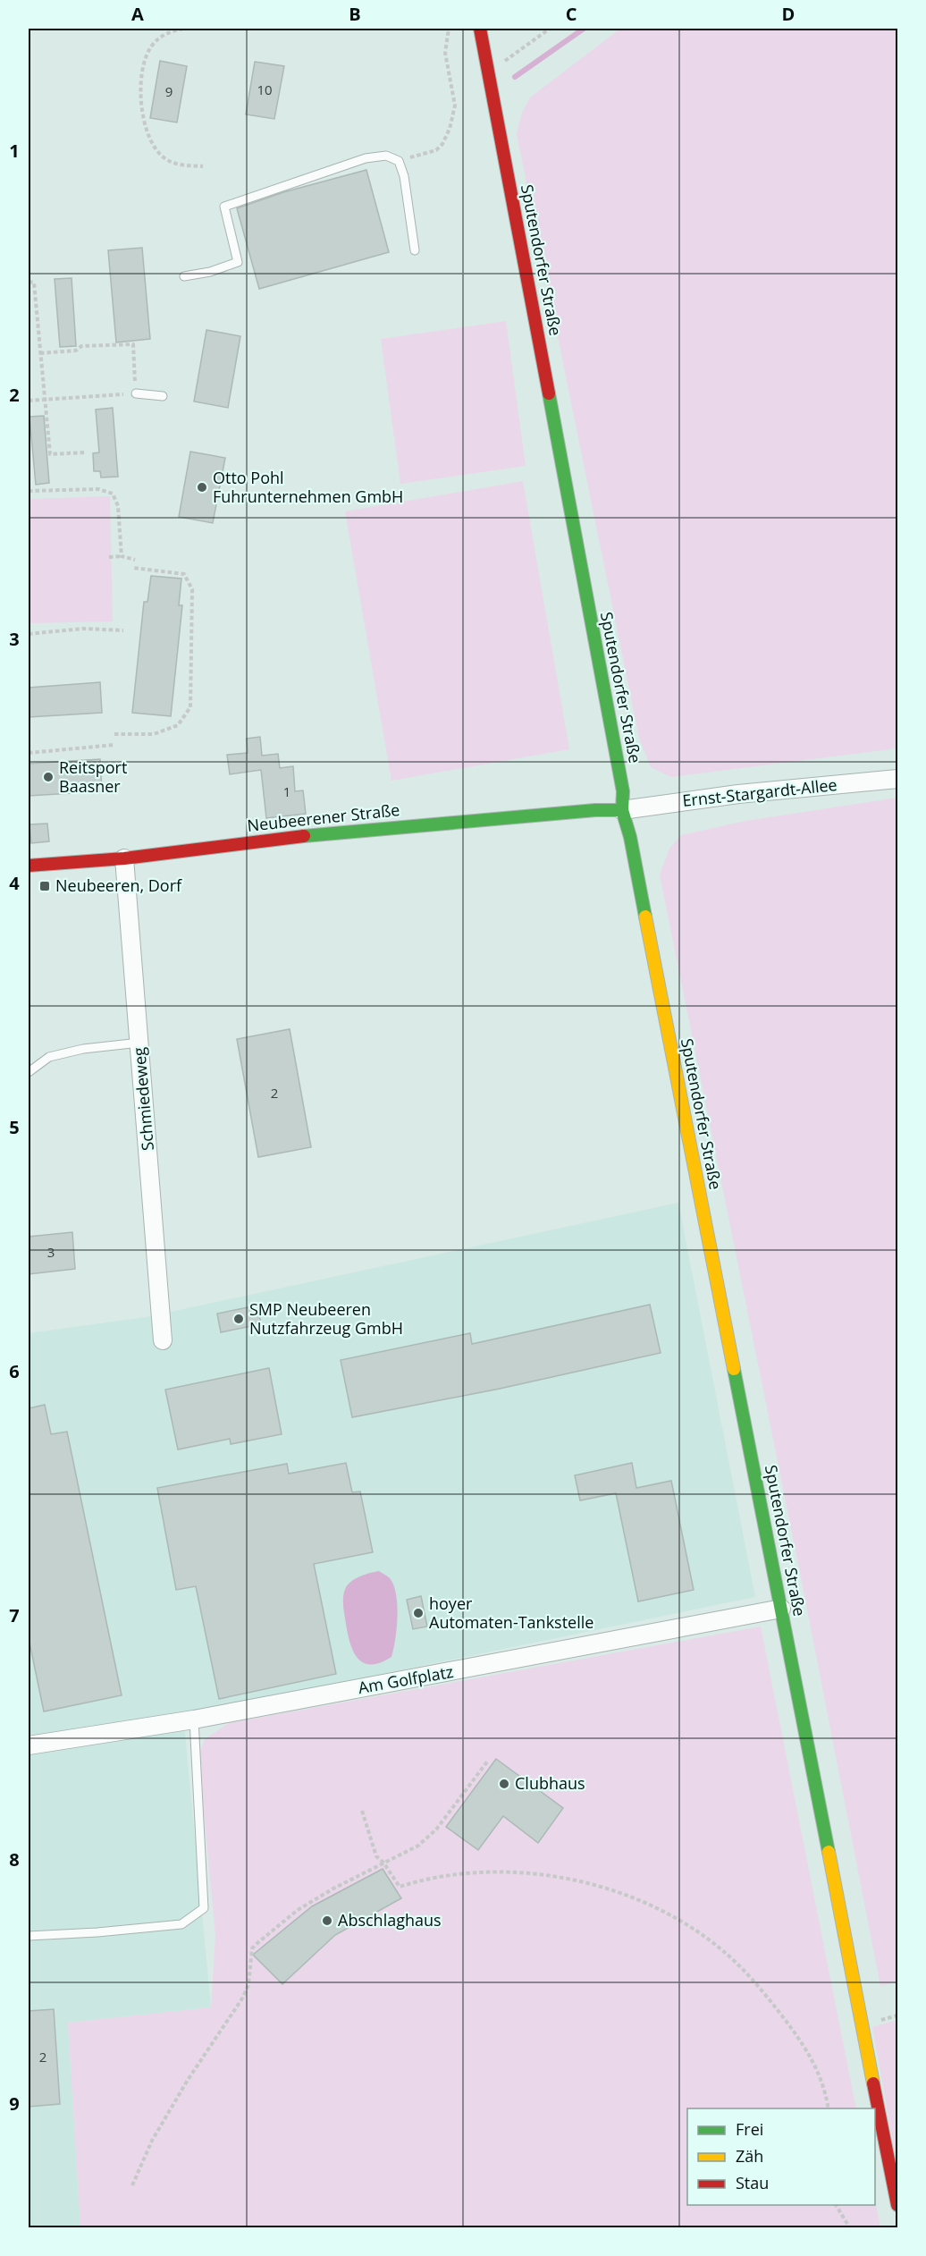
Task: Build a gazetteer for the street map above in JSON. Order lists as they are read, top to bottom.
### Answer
{
  "streets": {
    "main road": ["Sputendorfer Straße", "Neubeerener Straße"],
    "street": ["Ernst-Stargardt-Allee", "Schmiedeweg", "Am Golfplatz"]
  },
  "crossings": [
    ["Sputendorfer Straße", "Ernst-Stargardt-Allee"],
    ["Sputendorfer Straße", "Neubeerener Straße"],
    ["Sputendorfer Straße", "Am Golfplatz"],
    ["Ernst-Stargardt-Allee", "Neubeerener Straße"],
    ["Neubeerener Straße", "Schmiedeweg"]
  ],
  "places": {
    "other": [
      "Otto Pohl Fuhrunternehmen GmbH",
      "Reitsport Baasner",
      "SMP Neubeeren Nutzfahrzeug GmbH",
      "hoyer Automaten-Tankstelle",
      "Clubhaus",
      "Abschlaghaus"
    ],
    "transit": ["Neubeeren, Dorf"]
  },
  "house_numbers": [
    "10",
    "9",
    "1",
    "2",
    "3",
    "2"
  ],
  "legend": ["Frei", "Zäh", "Stau"],
  "grid": {
    "columns": [
      "A",
      "B",
      "C",
      "D"
    ],
    "rows": [
      "1",
      "2",
      "3",
      "4",
      "5",
      "6",
      "7",
      "8",
      "9"
    ]
  }
}
